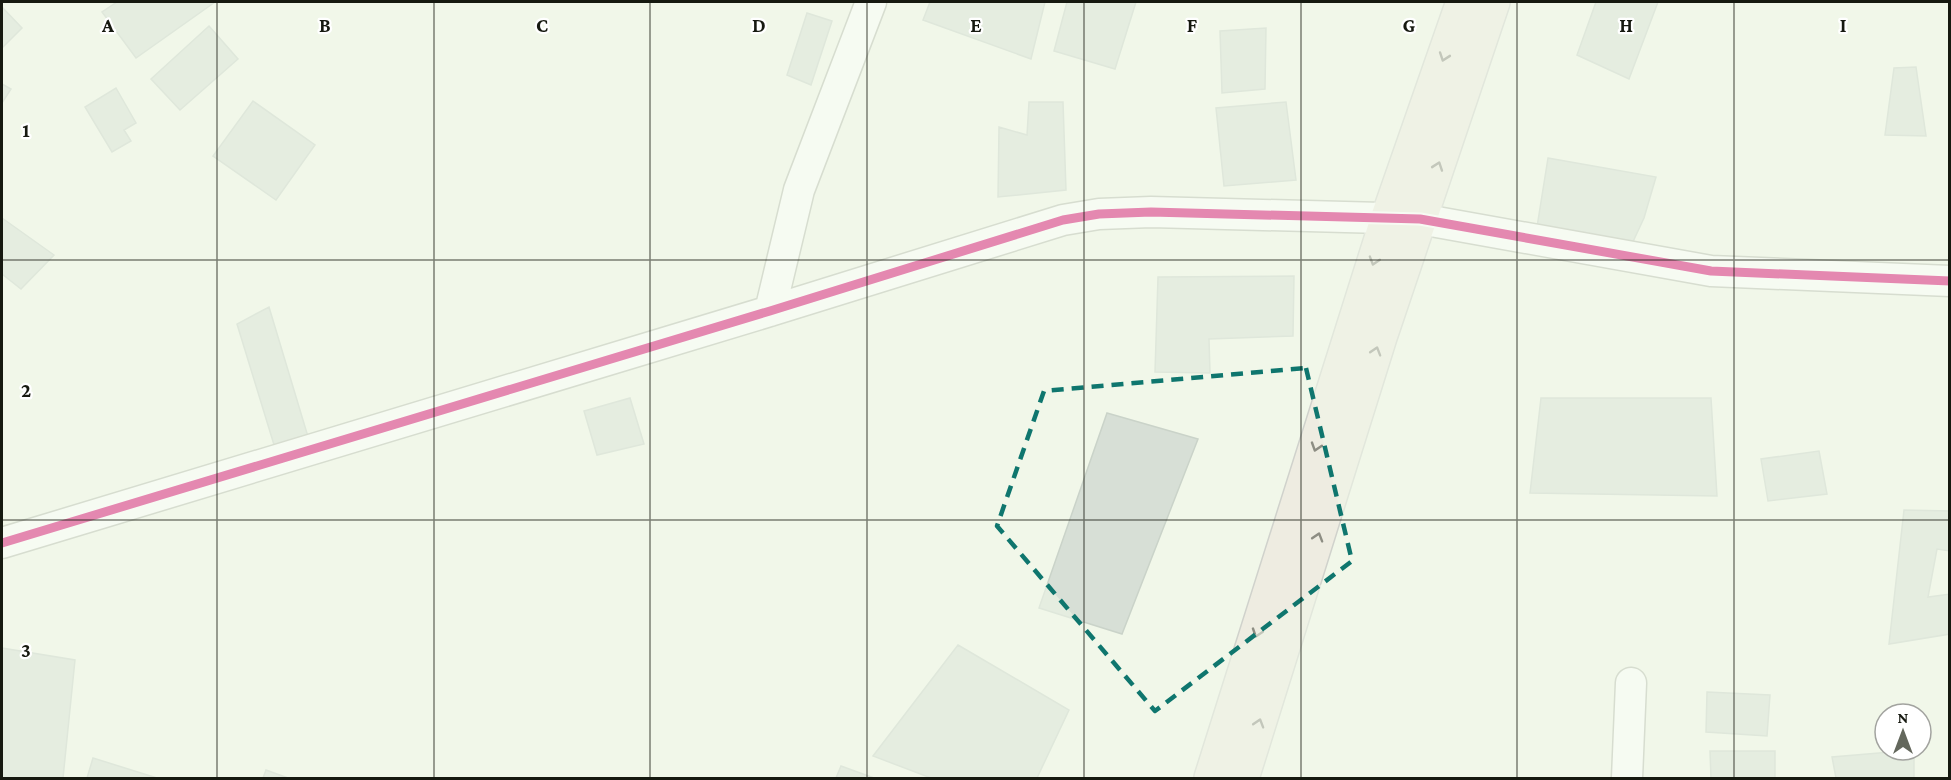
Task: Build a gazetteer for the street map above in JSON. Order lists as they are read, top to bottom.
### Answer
{
  "north": "top",
  "grid": {
    "columns": [
      "A",
      "B",
      "C",
      "D",
      "E",
      "F",
      "G",
      "H",
      "I"
    ],
    "rows": ["1", "2", "3"]
  }
}
